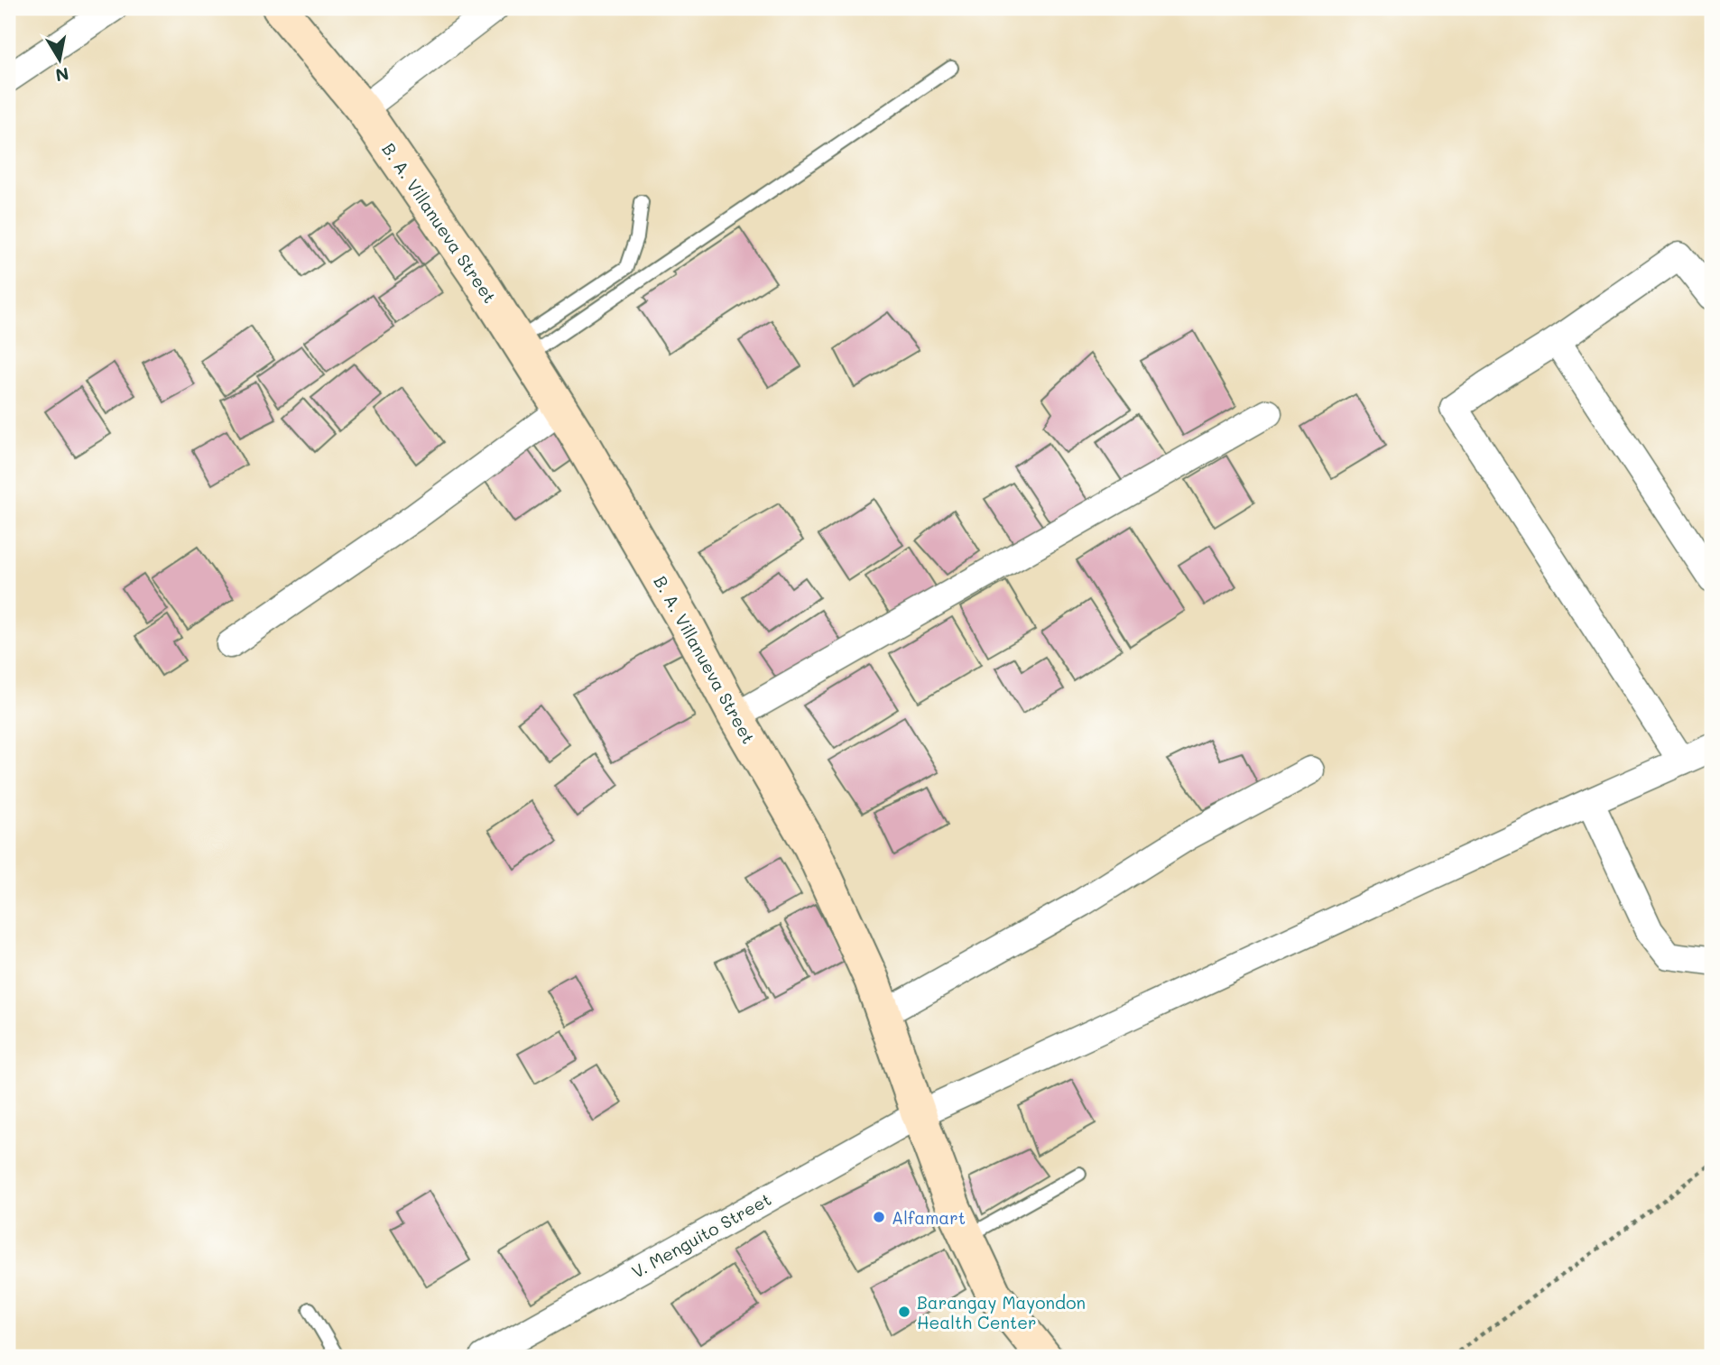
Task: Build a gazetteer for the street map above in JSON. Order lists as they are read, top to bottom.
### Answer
{
  "streets": {
    "street": ["B. A. Villanueva Street", "V. Menguito Street"]
  },
  "crossings": [
    ["B. A. Villanueva Street", "V. Menguito Street"]
  ],
  "places": ["Alfamart", "Barangay Mayondon Health Center"],
  "north": "bottom"
}
